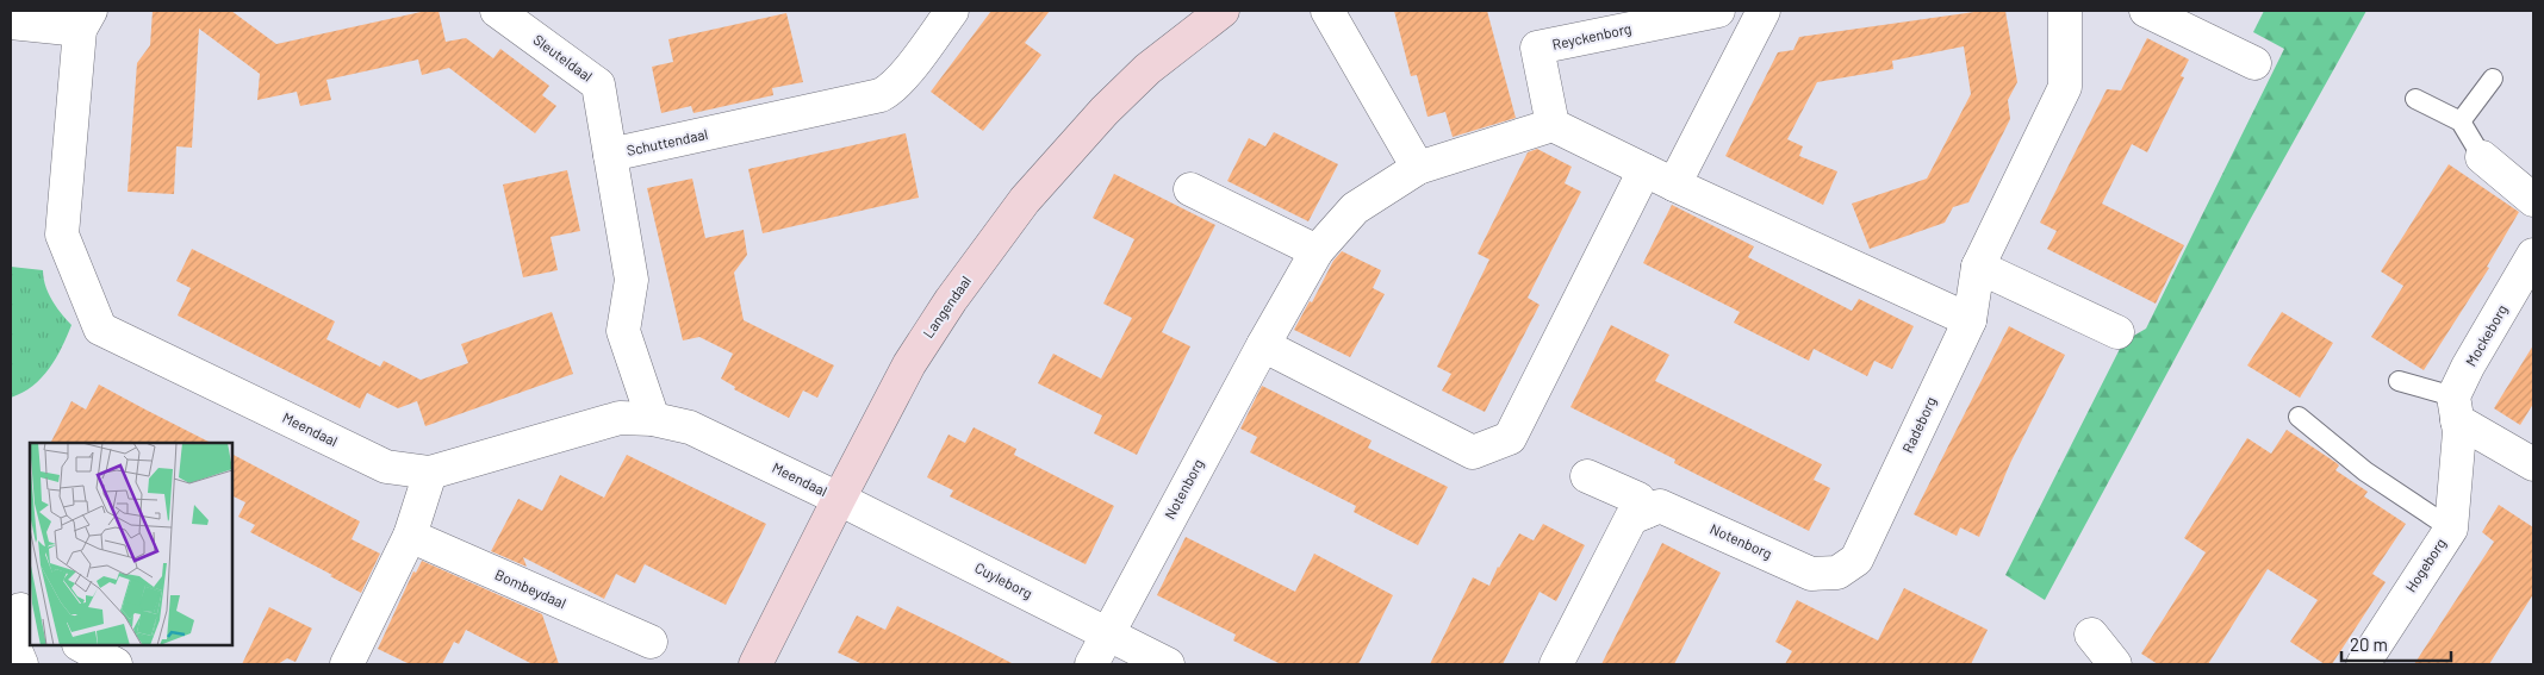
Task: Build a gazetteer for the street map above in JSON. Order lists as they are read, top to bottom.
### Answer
{
  "streets": {
    "street": [
      "Reyckenborg",
      "Sleuteldaal",
      "Schuttendaal",
      "Langendaal",
      "Mockeborg",
      "Radeborg",
      "Meendaal",
      "Notenborg",
      "Hogeborg",
      "Cuyleborg",
      "Bombeydaal"
    ]
  },
  "crossings": [
    ["Reyckenborg", "Notenborg"],
    ["Sleuteldaal", "Schuttendaal"],
    ["Schuttendaal", "Meendaal"],
    ["Langendaal", "Meendaal"],
    ["Langendaal", "Cuyleborg"],
    ["Mockeborg", "Hogeborg"],
    ["Radeborg", "Notenborg"],
    ["Meendaal", "Cuyleborg"],
    ["Notenborg", "Cuyleborg"]
  ],
  "scale_bar": "20 m"
}
